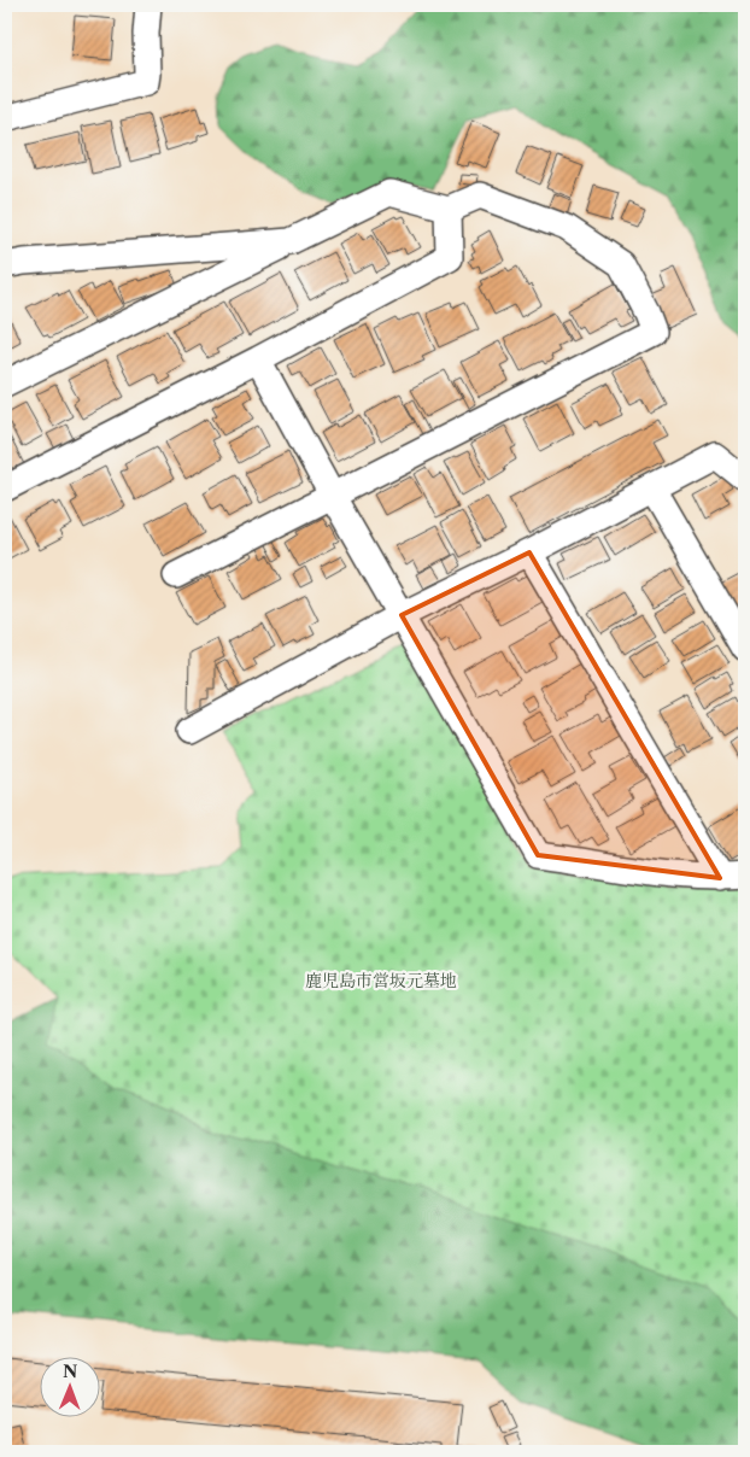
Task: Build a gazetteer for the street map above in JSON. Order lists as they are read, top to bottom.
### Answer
{
  "parks": ["鹿児島市営坂元墓地"],
  "north": "top"
}
